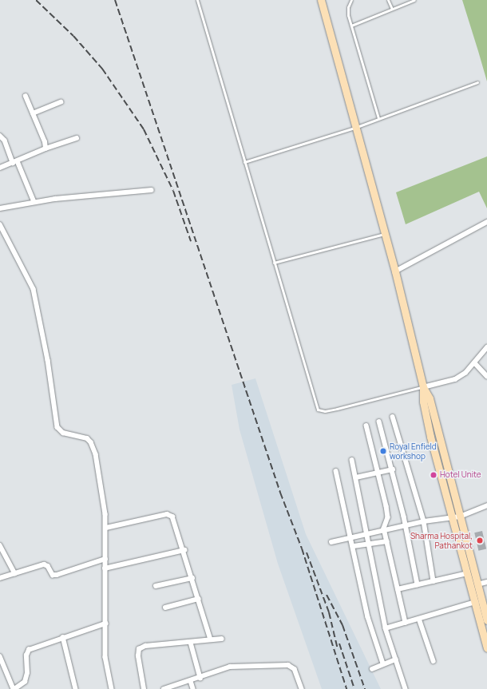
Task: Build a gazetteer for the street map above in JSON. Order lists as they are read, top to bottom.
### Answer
{
  "places": ["Royal Enfield workshop", "Hotel Unite", "Sharma Hospital, Pathankot"]
}
